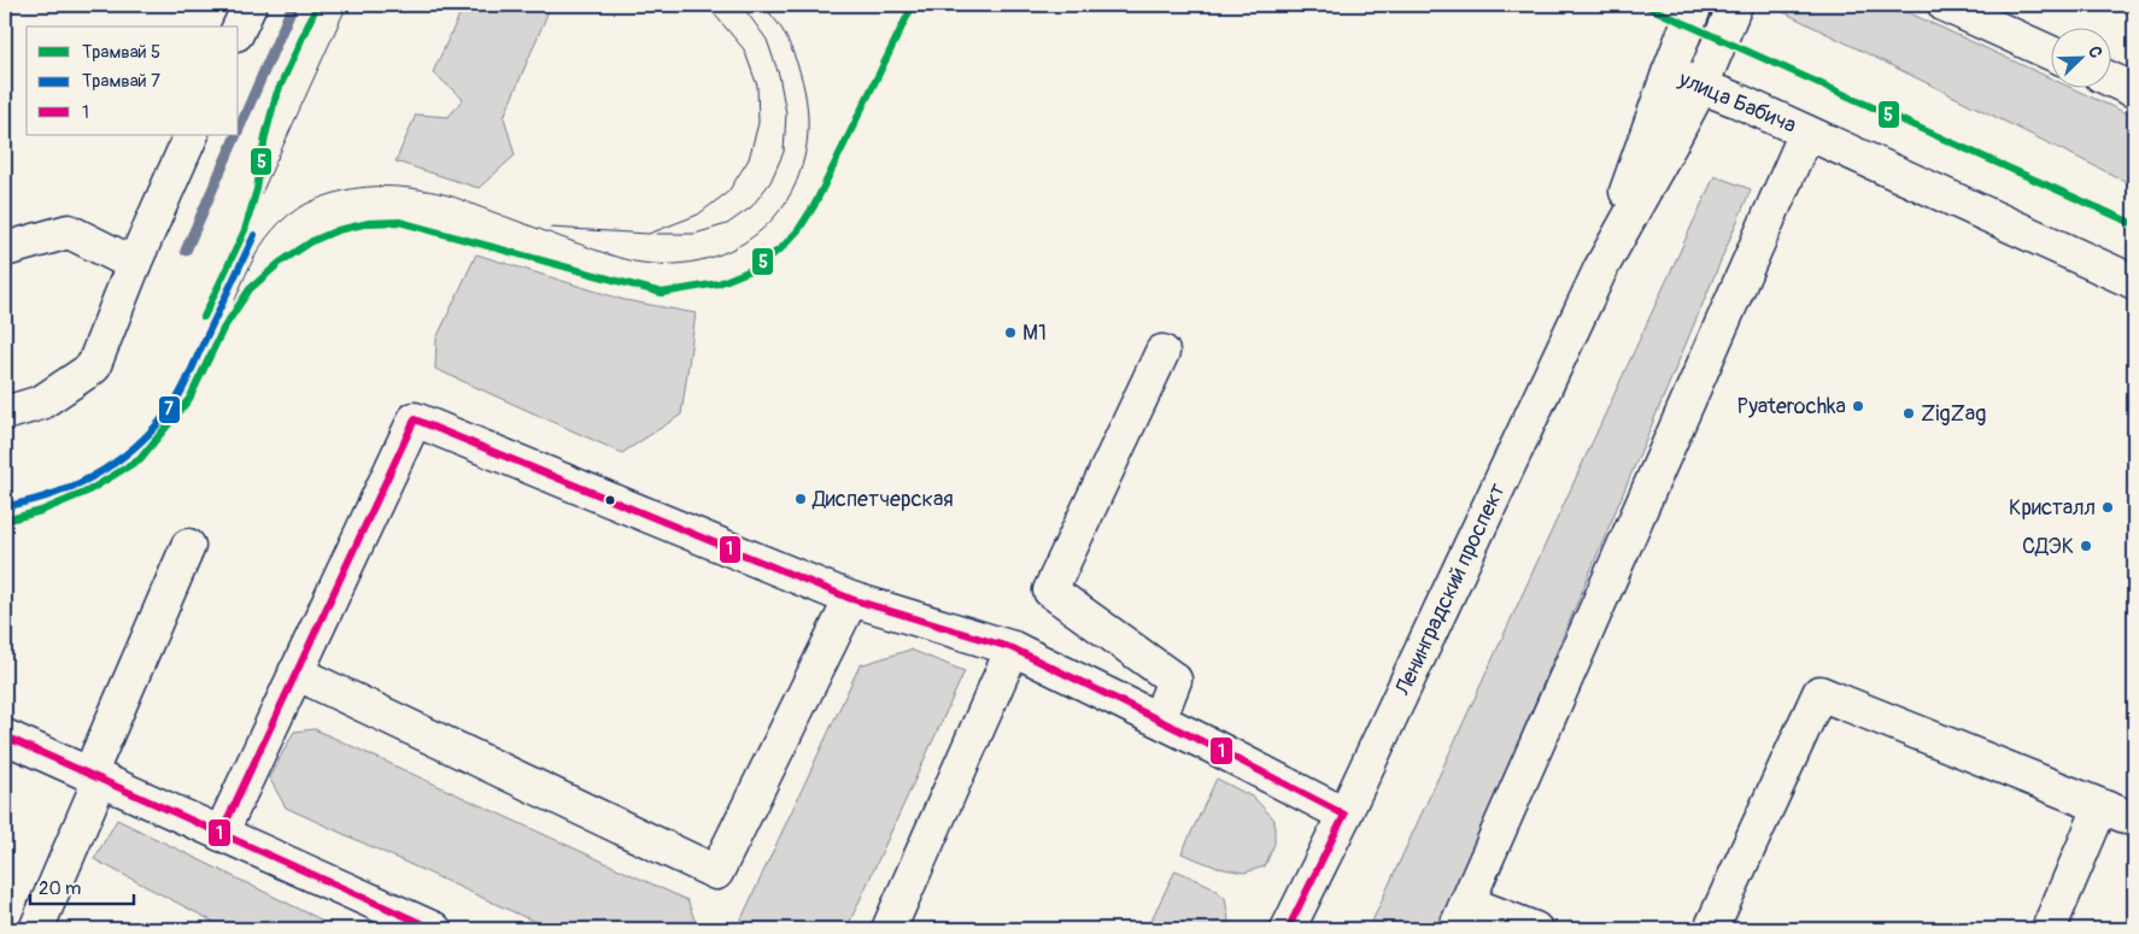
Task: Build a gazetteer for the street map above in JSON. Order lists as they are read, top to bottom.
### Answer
{
  "streets": {
    "street": ["улица Бабича", "Ленинградский проспект"]
  },
  "crossings": [
    ["улица Бабича", "Ленинградский проспект"]
  ],
  "places": [
    "М1",
    "Pyaterochka",
    "ZigZag",
    "Диспетчерская",
    "Кристалл",
    "СДЭК"
  ],
  "lines": ["tram line 5", "tram line 7", "transit line 1"],
  "legend": ["Трамвай 5", "Трамвай 7", "1"],
  "scale_bar": "20 m",
  "north": "top right"
}
